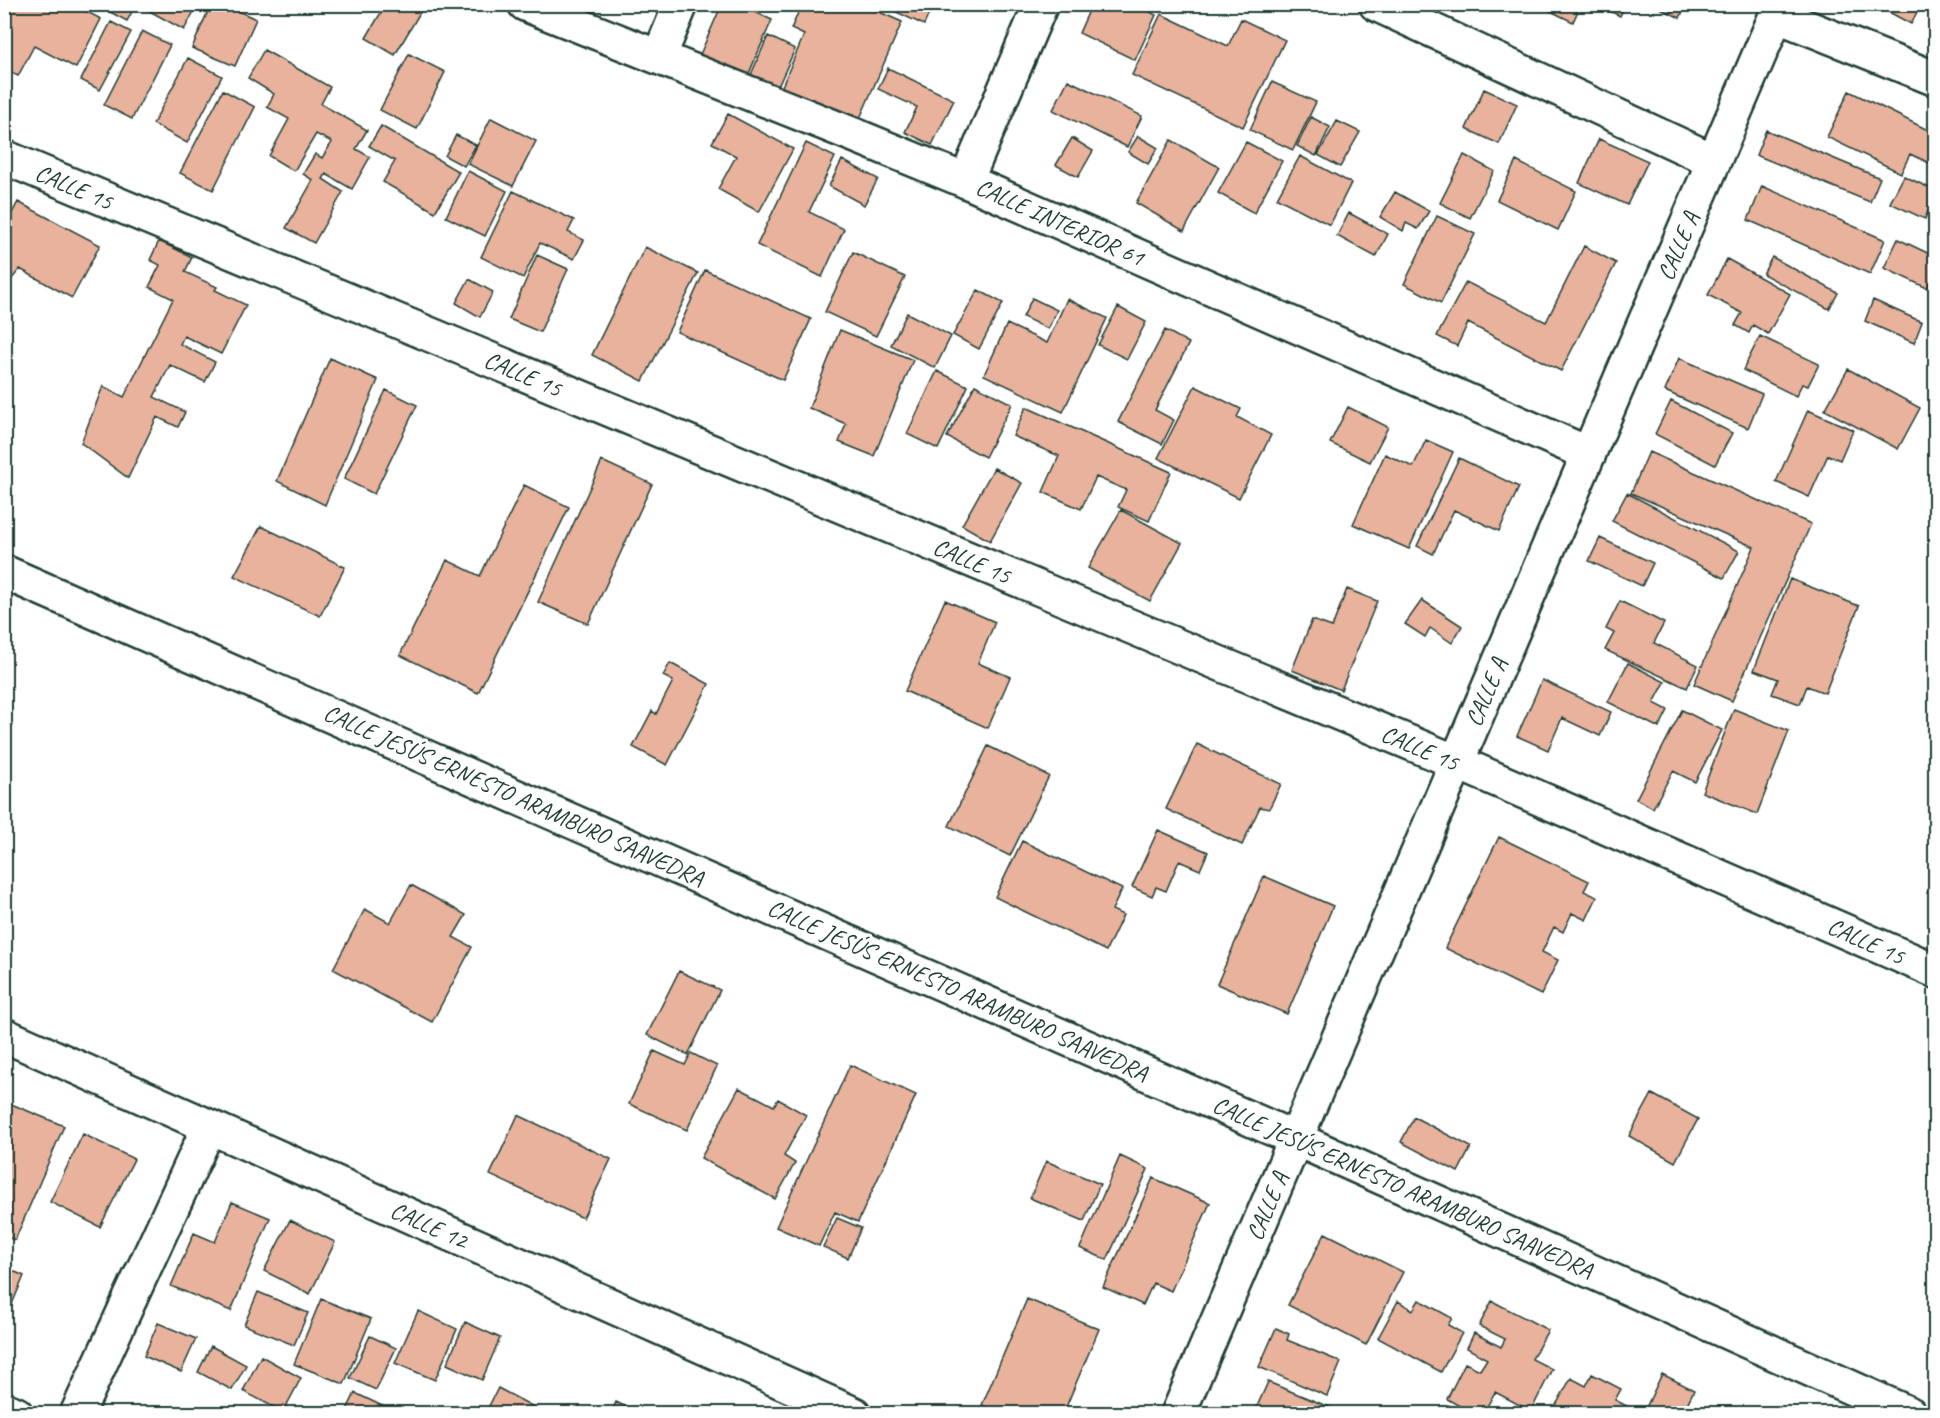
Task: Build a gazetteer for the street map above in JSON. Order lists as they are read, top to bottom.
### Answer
{
  "streets": {
    "street": [
      "CALLE 15",
      "CALLE INTERIOR 61",
      "CALLE A",
      "CALLE JESÚS ERNESTO ARAMBURO SAAVEDRA",
      "CALLE 12"
    ]
  },
  "crossings": [
    ["CALLE 15", "CALLE A"],
    ["CALLE INTERIOR 61", "CALLE A"],
    ["CALLE A", "CALLE JESÚS ERNESTO ARAMBURO SAAVEDRA"]
  ]
}
